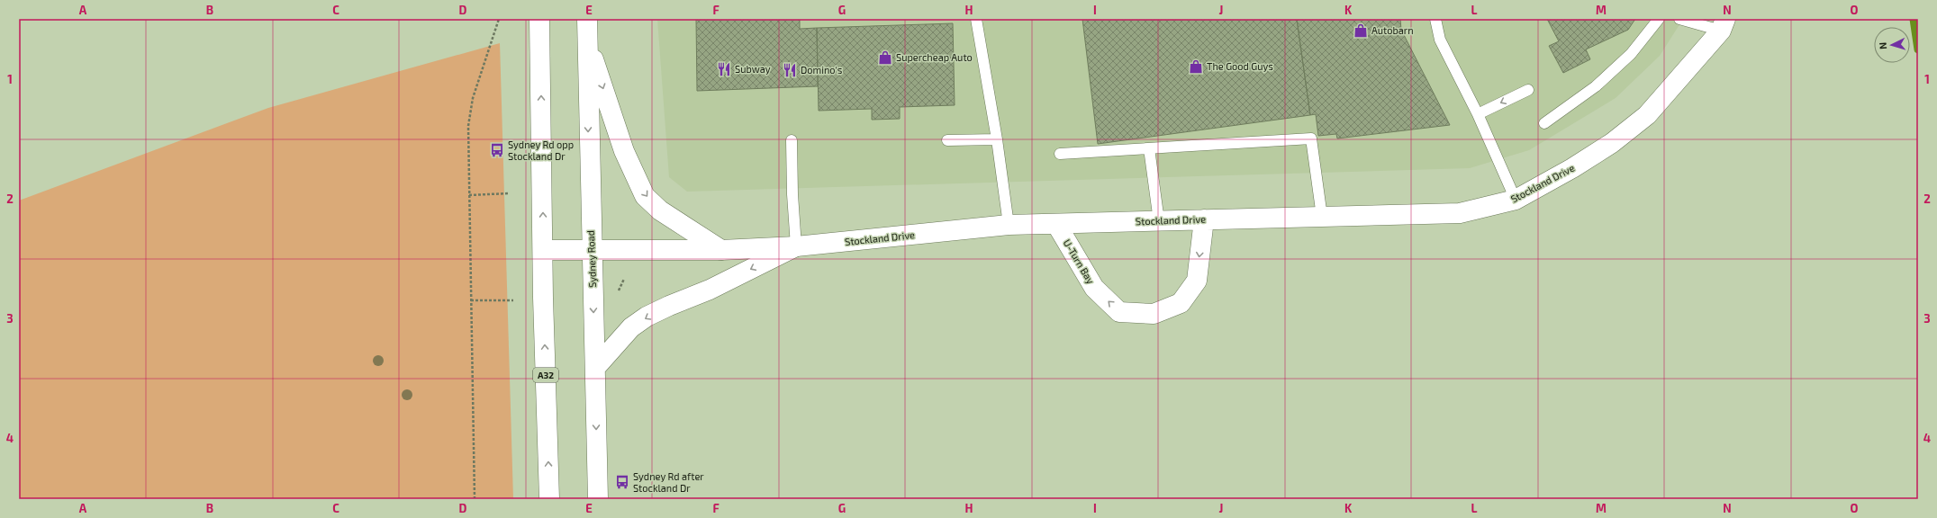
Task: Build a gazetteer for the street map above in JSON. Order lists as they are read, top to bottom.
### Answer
{
  "streets": {
    "main road": [
      "Stockland Drive",
      "Sydney Road",
      "U-Turn Bay",
      "A32"
    ]
  },
  "crossings": [
    ["Stockland Drive", "Sydney Road"],
    ["Stockland Drive", "U-Turn Bay"],
    ["Stockland Drive", "A32"]
  ],
  "places": {
    "shop": ["Autobarn", "Supercheap Auto", "The Good Guys"],
    "restaurant": ["Subway", "Domino's"],
    "bus stop": ["Sydney Rd opp Stockland Dr", "Sydney Rd after Stockland Dr"]
  },
  "north": "left",
  "grid": {
    "columns": [
      "A",
      "B",
      "C",
      "D",
      "E",
      "F",
      "G",
      "H",
      "I",
      "J",
      "K",
      "L",
      "M",
      "N",
      "O"
    ],
    "rows": [
      "1",
      "2",
      "3",
      "4"
    ]
  }
}
